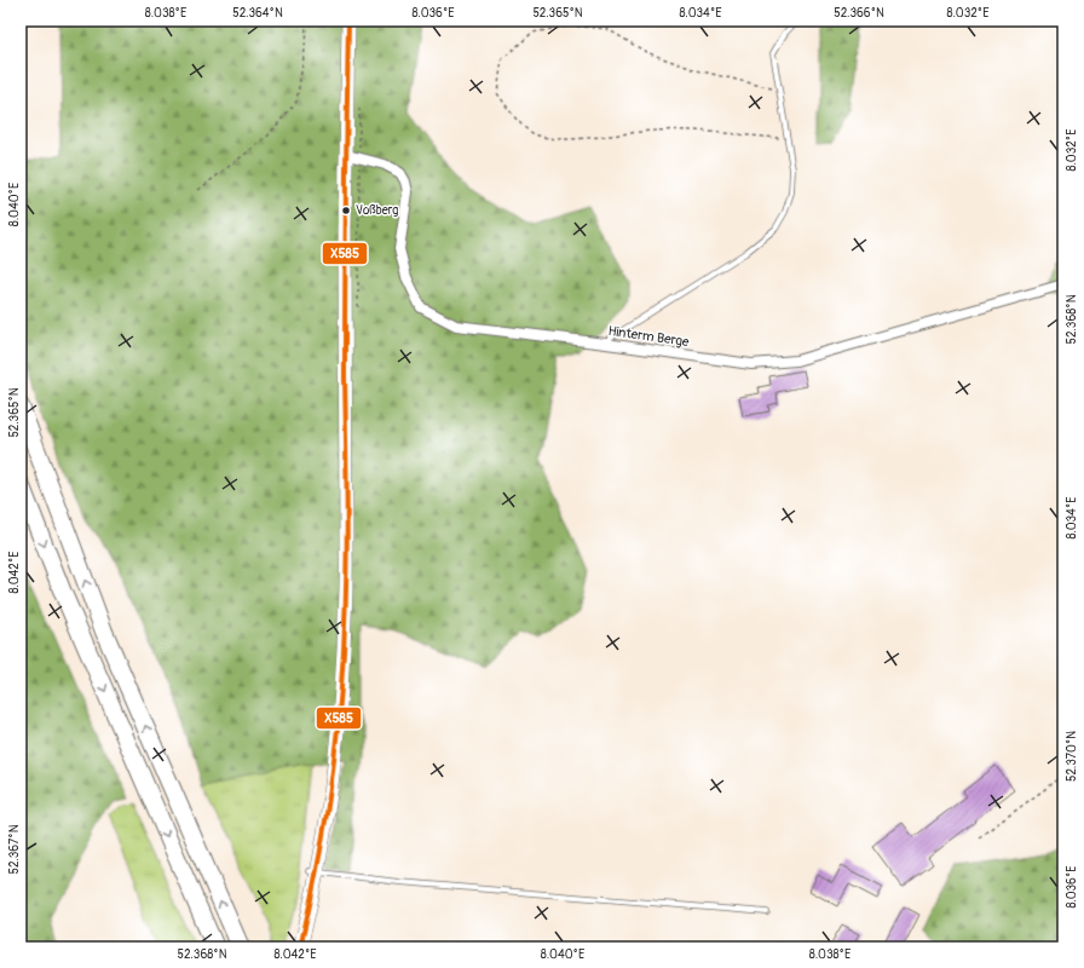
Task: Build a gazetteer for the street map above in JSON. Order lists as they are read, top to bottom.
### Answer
{
  "streets": {
    "street": ["Hinterm Berge"]
  },
  "places": ["Voßberg"],
  "lines": ["transit line X585"],
  "coordinates": [
    "8.038°E",
    "52.364°N",
    "8.036°E",
    "52.365°N",
    "8.034°E",
    "52.366°N",
    "8.032°E",
    "8.040°E",
    "52.368°N",
    "8.042°E",
    "52.370°N",
    "52.367°N"
  ]
}
